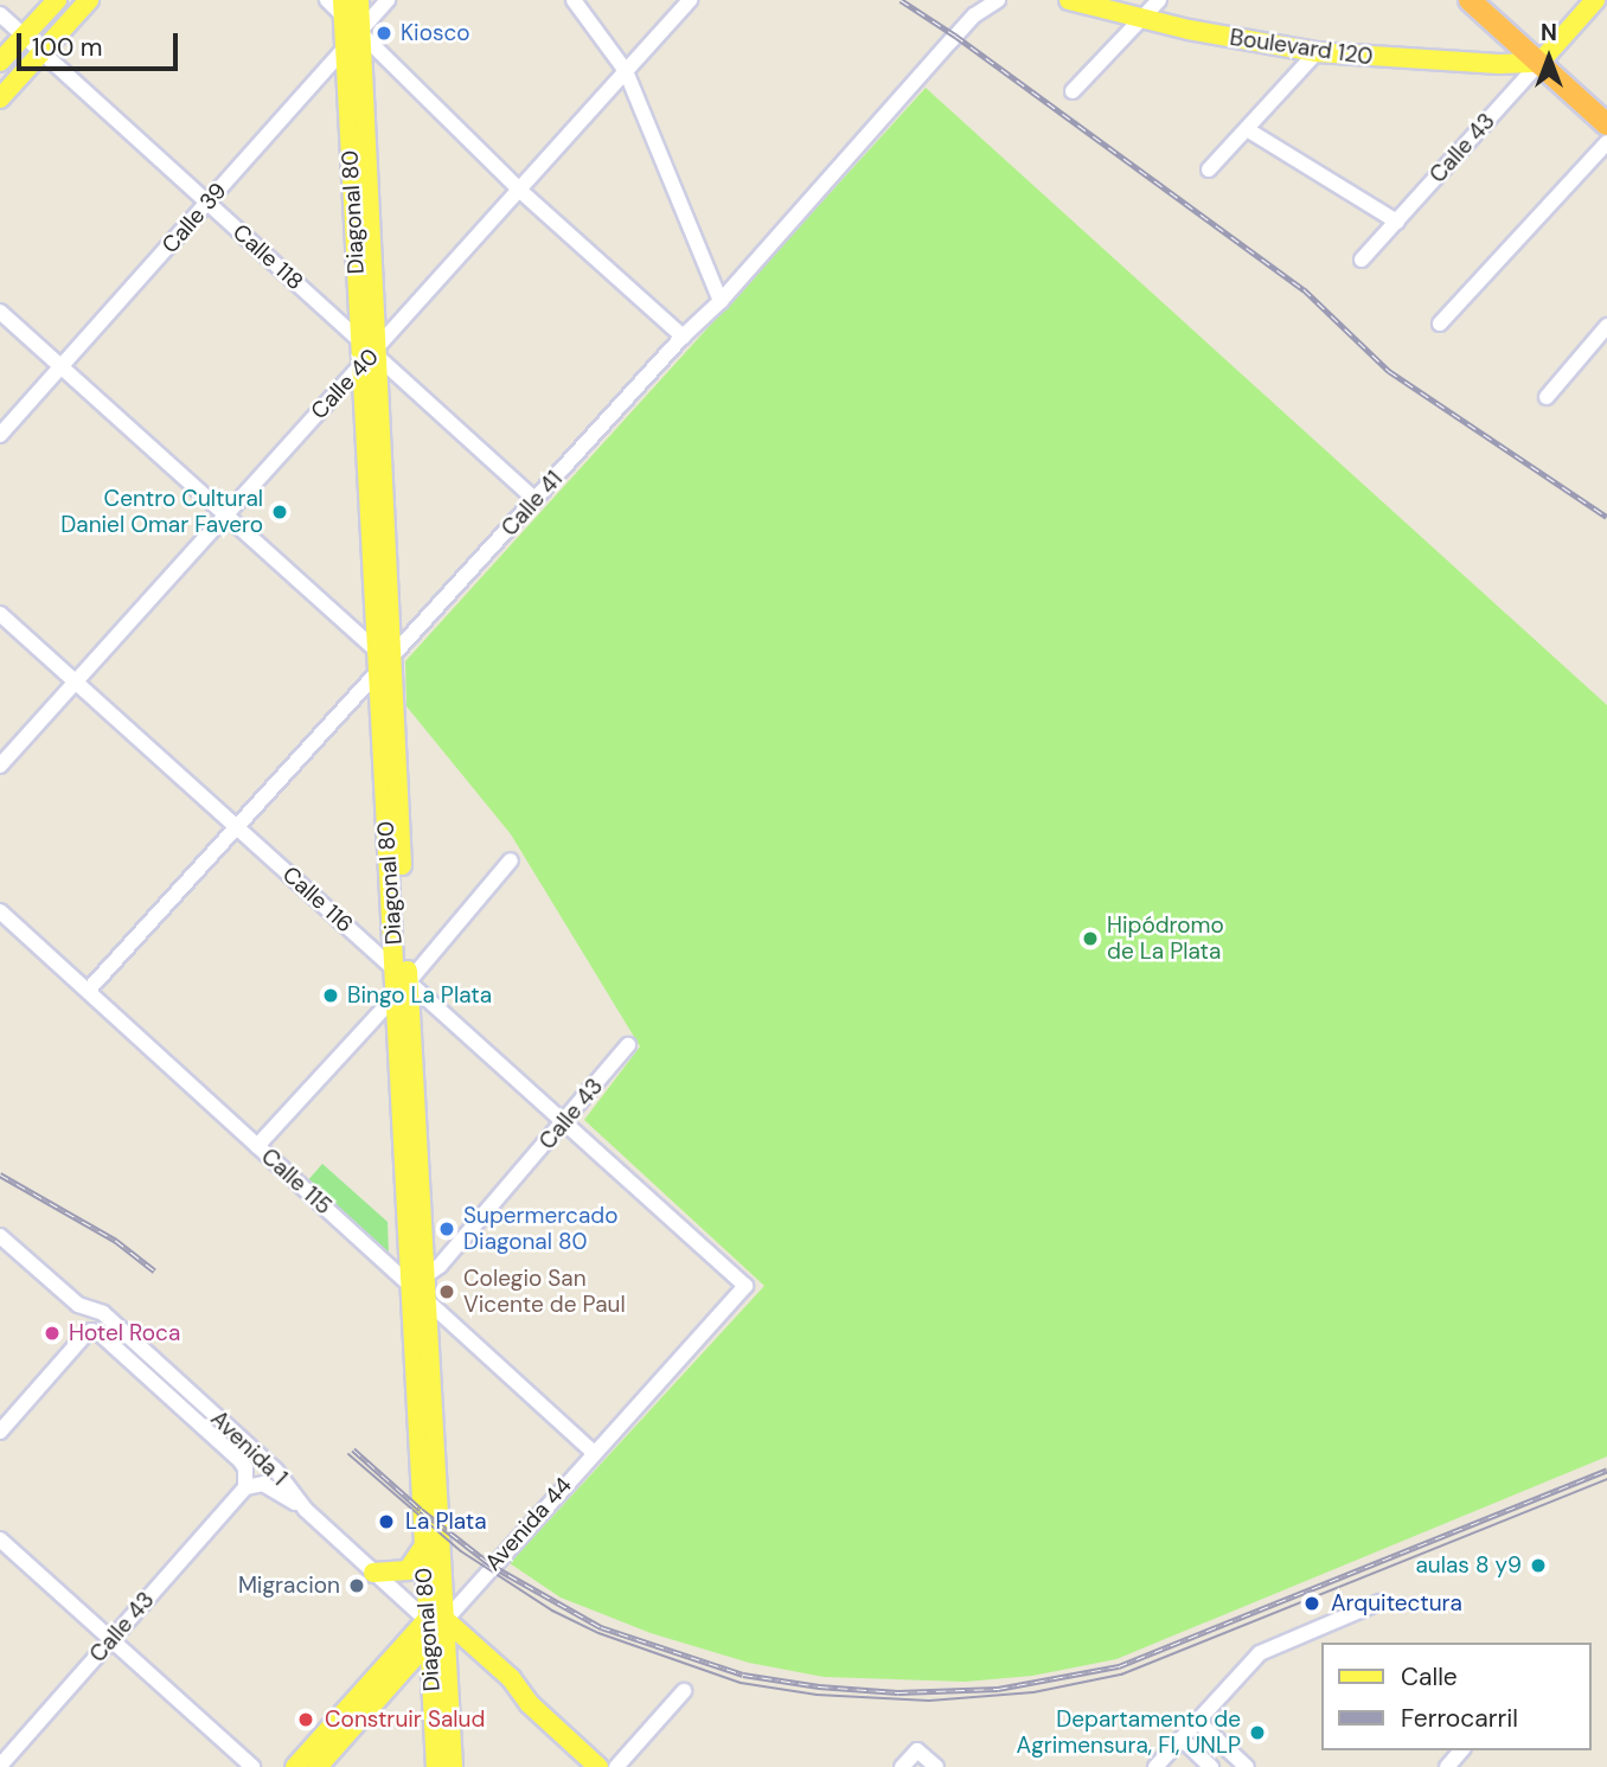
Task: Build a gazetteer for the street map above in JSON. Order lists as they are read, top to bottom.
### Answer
{
  "streets": {
    "main road": [
      "Boulevard 120",
      "Calle 43",
      "Diagonal 80",
      "Avenida 1",
      "Avenida 44"
    ],
    "street": [
      "Calle 39",
      "Calle 118",
      "Calle 40",
      "Calle 41",
      "Calle 116",
      "Calle 115"
    ]
  },
  "crossings": [
    ["Boulevard 120", "Calle 43"],
    ["Calle 43", "Diagonal 80"],
    ["Calle 43", "Calle 116"],
    ["Calle 43", "Calle 115"],
    ["Calle 43", "Avenida 1"],
    ["Diagonal 80", "Calle 39"],
    ["Diagonal 80", "Calle 118"],
    ["Diagonal 80", "Calle 40"],
    ["Diagonal 80", "Calle 41"],
    ["Diagonal 80", "Calle 116"],
    ["Diagonal 80", "Calle 115"],
    ["Diagonal 80", "Avenida 1"],
    ["Diagonal 80", "Avenida 44"],
    ["Calle 39", "Calle 118"],
    ["Calle 118", "Calle 40"],
    ["Calle 118", "Calle 41"],
    ["Calle 40", "Calle 116"],
    ["Calle 116", "Avenida 44"],
    ["Avenida 1", "Avenida 44"]
  ],
  "places": [
    "Kiosco",
    "Centro Cultural Daniel Omar Favero",
    "Hipódromo de La Plata",
    "Bingo La Plata",
    "Supermercado Diagonal 80",
    "Colegio San Vicente de Paul",
    "Hotel Roca",
    "La Plata",
    "aulas 8 y9",
    "Migracion",
    "Arquitectura",
    "Construir Salud",
    "Departamento de Agrimensura, FI, UNLP"
  ],
  "legend": ["Calle", "Ferrocarril"],
  "scale_bar": "100 m",
  "north": "top"
}
